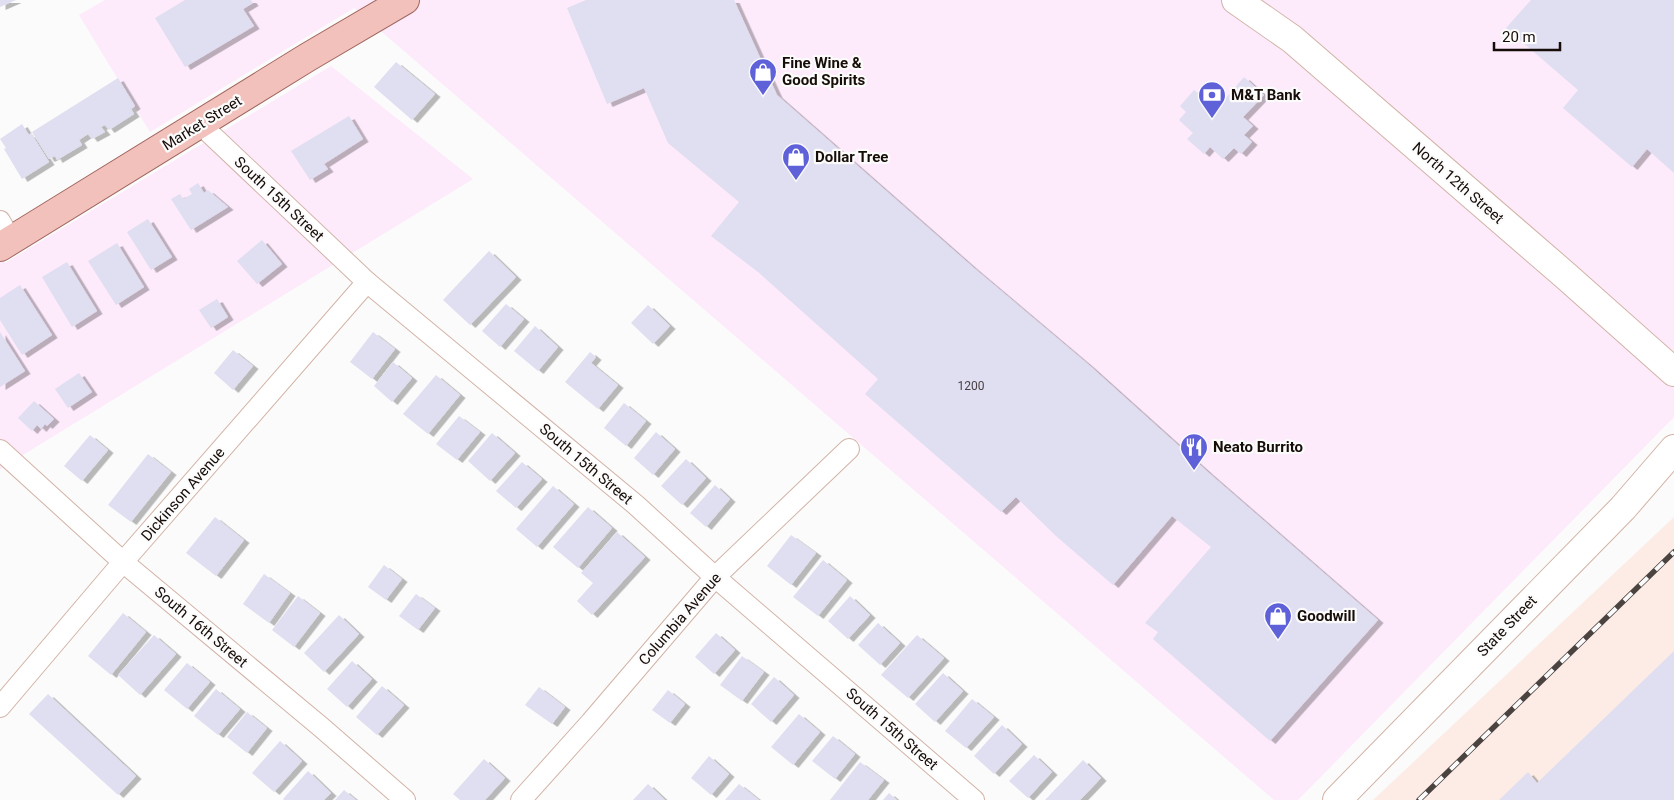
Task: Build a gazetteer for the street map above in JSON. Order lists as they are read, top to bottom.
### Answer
{
  "streets": {
    "main road": ["Market Street", "North 12th Street", "State Street"],
    "street": [
      "South 15th Street",
      "Dickinson Avenue",
      "Columbia Avenue",
      "South 16th Street"
    ]
  },
  "crossings": [
    ["Market Street", "South 15th Street"],
    ["South 15th Street", "Dickinson Avenue"],
    ["South 15th Street", "Columbia Avenue"],
    ["Dickinson Avenue", "South 16th Street"]
  ],
  "places": {
    "shop": ["Fine Wine & Good Spirits", "Dollar Tree", "Goodwill"],
    "bank": ["M&T Bank"],
    "restaurant": ["Neato Burrito"]
  },
  "house_numbers": ["1200"],
  "scale_bar": "20 m"
}
